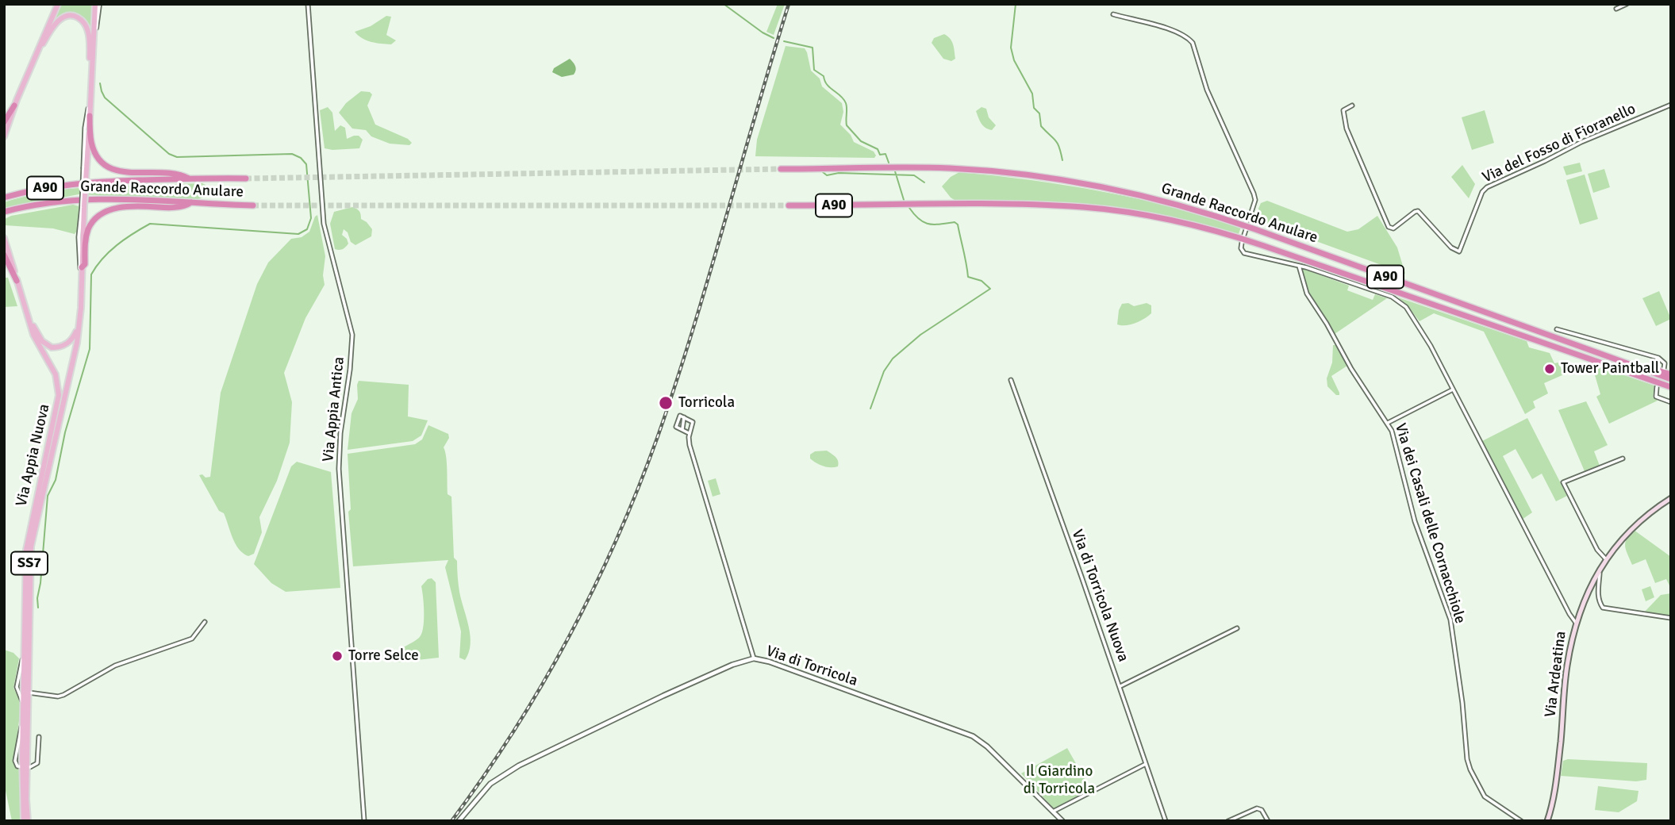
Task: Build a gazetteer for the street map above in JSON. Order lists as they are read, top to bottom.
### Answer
{
  "streets": {
    "highway": ["A90", "Grande Raccordo Anulare"],
    "main road": ["Via Appia Nuova", "SS7", "Via Ardeatina"],
    "street": [
      "Via del Fosso di Fioranello",
      "Via Appia Antica",
      "Via dei Casali delle Cornacchiole",
      "Via di Torricola Nuova",
      "Via di Torricola"
    ]
  },
  "parks": ["Il Giardino di Torricola"],
  "places": ["Tower Paintball", "Torricola", "Torre Selce"]
}
